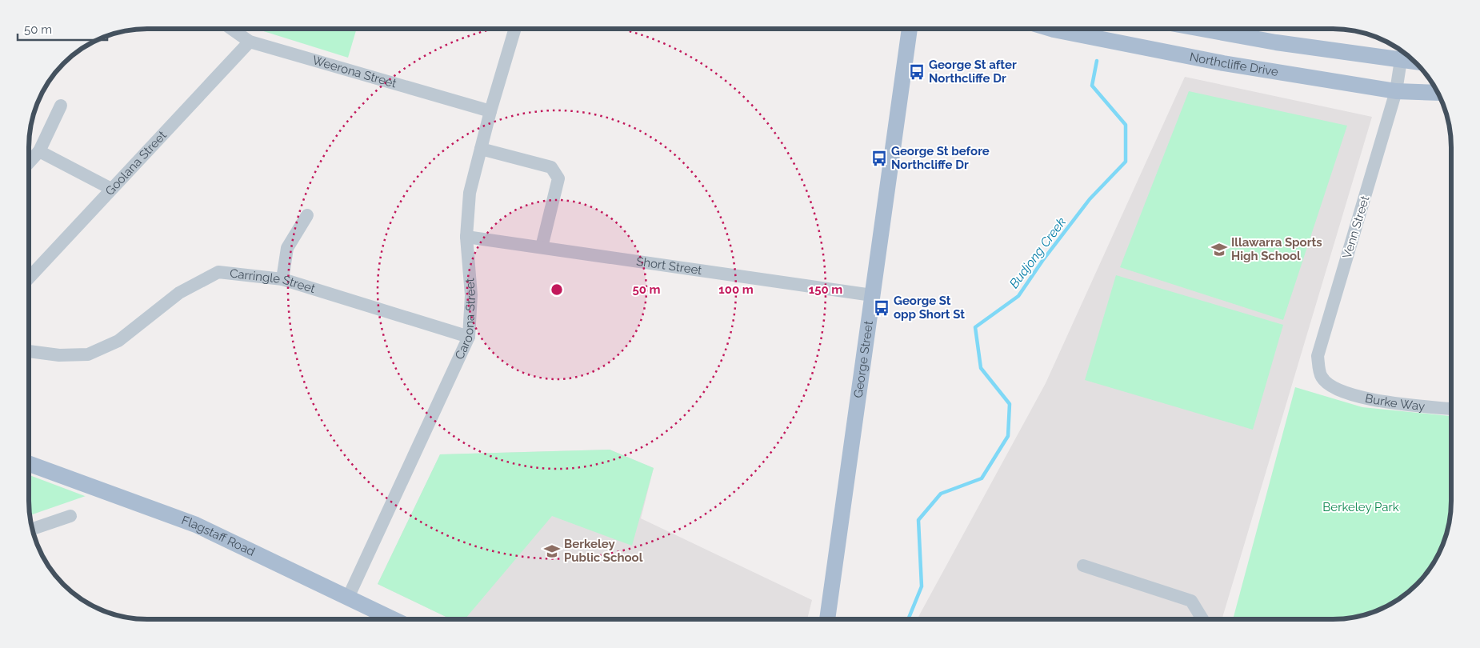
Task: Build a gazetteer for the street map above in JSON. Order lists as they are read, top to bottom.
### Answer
{
  "streets": {
    "main road": ["Northcliffe Drive", "George Street", "Flagstaff Road"],
    "street": [
      "Weerona Street",
      "Goolana Street",
      "Venn Street",
      "Short Street",
      "Carringle Street",
      "Caroona Street",
      "Burke Way"
    ]
  },
  "crossings": [
    ["Northcliffe Drive", "Venn Street"],
    ["Weerona Street", "Goolana Street"],
    ["Weerona Street", "Caroona Street"],
    ["Venn Street", "Burke Way"],
    ["Short Street", "Caroona Street"],
    ["Short Street", "George Street"],
    ["Carringle Street", "Caroona Street"],
    ["Caroona Street", "Flagstaff Road"]
  ],
  "water": ["Budjong Creek"],
  "parks": ["Berkeley Park"],
  "places": {
    "bus stop": ["George St after Northcliffe Dr", "George St before Northcliffe Dr", "George St opp Short St"],
    "school or university": ["Illawarra Sports High School", "Berkeley Public School"]
  },
  "scale_bar": "50 m",
  "rings": ["50 m", "100 m", "150 m"]
}
